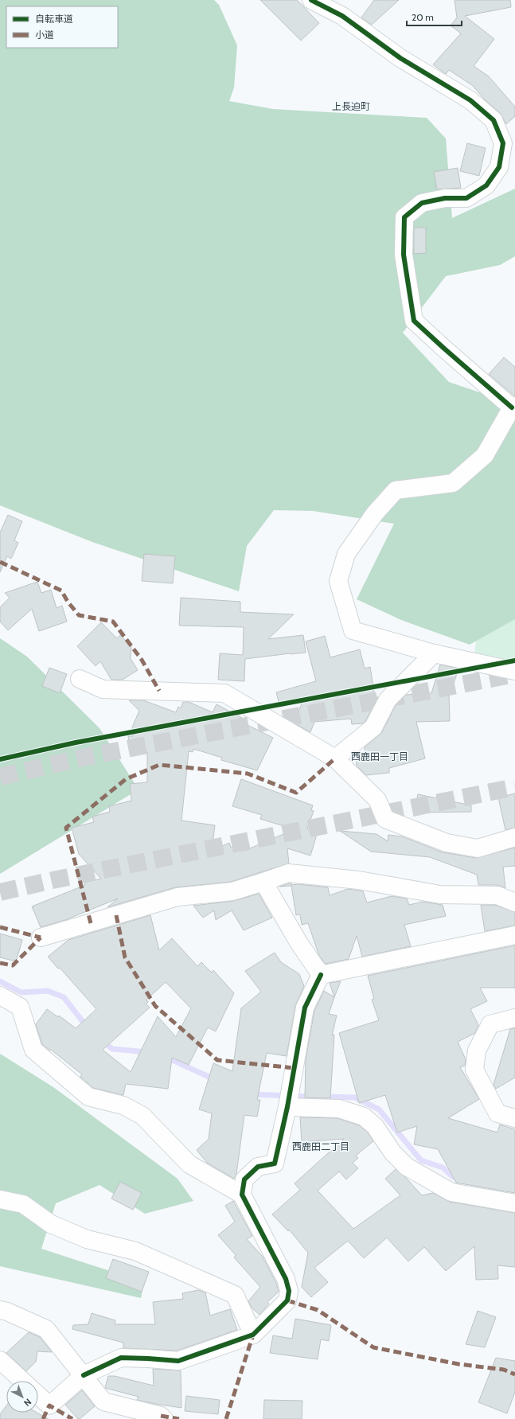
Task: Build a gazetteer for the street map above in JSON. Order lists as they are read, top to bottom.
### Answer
{
  "districts": ["上長迫町", "西鹿田一丁目", "西鹿田二丁目"],
  "legend": ["自転車道", "小道"],
  "scale_bar": "20 m",
  "north": "bottom right"
}
